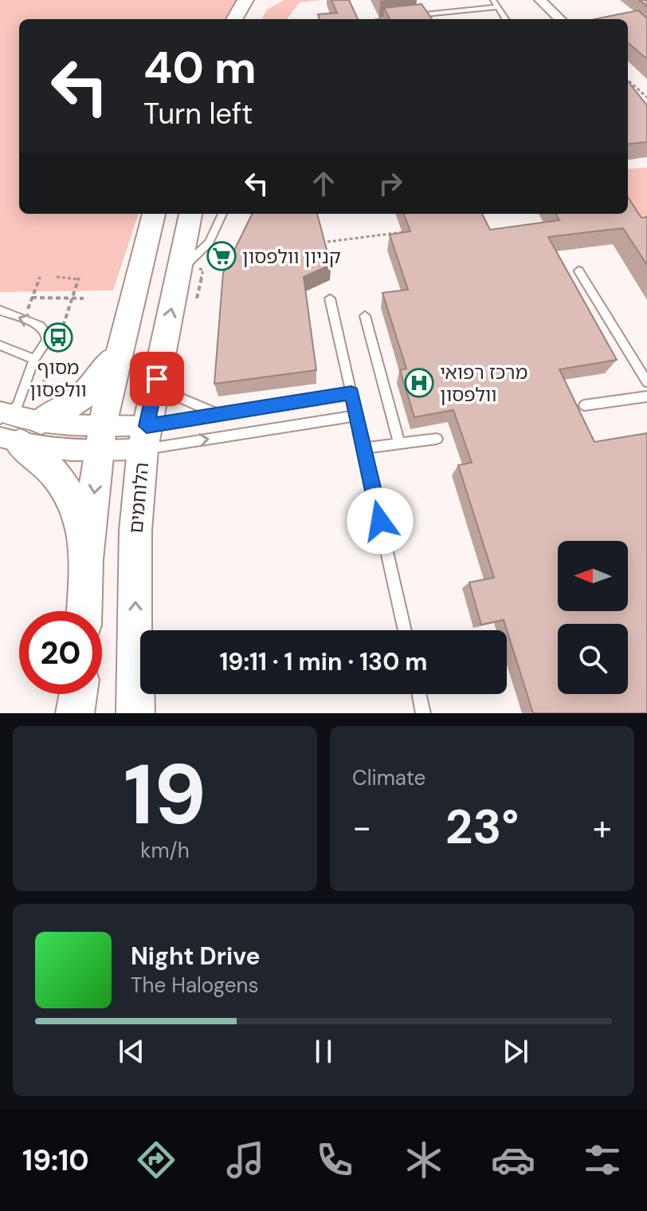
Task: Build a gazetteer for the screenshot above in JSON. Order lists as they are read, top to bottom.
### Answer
{
  "streets": {
    "main road": ["הלוחמים"]
  },
  "places": {
    "supermarket": ["קניון וולפסון"],
    "bus stop": ["מסוף וולפסון"],
    "hospital": ["מרכז רפואי וולפסון"]
  },
  "north": "left",
  "page": {
    "turn": ["40 m", "Turn left"],
    "limit": "20",
    "trip": "19:11 · 1 min · 130 m",
    "tile": [
      ["19", "km/h"],
      "Climate"
    ],
    "heat": ["−", "23°", "+"],
    "song": ["Night Drive", "The Halogens"],
    "tabs": "19:10"
  }
}
